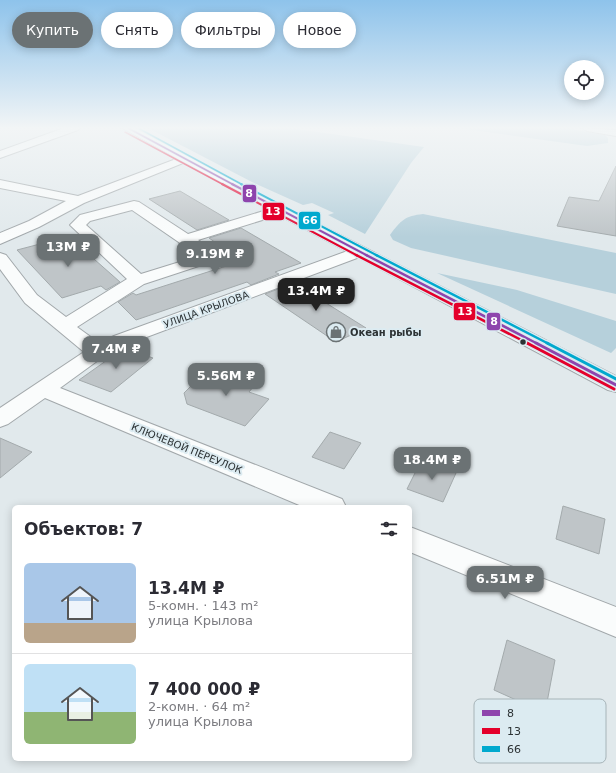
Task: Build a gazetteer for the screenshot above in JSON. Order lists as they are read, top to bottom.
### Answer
{
  "streets": {
    "street": ["УЛИЦА КРЫЛОВА", "КЛЮЧЕВОЙ ПЕРЕУЛОК"]
  },
  "crossings": [
    ["УЛИЦА КРЫЛОВА", "КЛЮЧЕВОЙ ПЕРЕУЛОК"]
  ],
  "places": {
    "shop": ["Океан рыбы"]
  },
  "lines": ["transit line 8", "transit line 13", "transit line 66"],
  "legend": ["8", "13", "66"],
  "page": {
    "chip": [
      "Купить",
      "Снять",
      "Фильтры",
      "Новое"
    ],
    "price": [
      "13M ₽",
      "9.19M ₽",
      "13.4M ₽",
      "7.4M ₽",
      "5.56M ₽",
      "18.4M ₽",
      "6.51M ₽"
    ],
    "heading": "Объектов: 7",
    "list": [
      {
        "name": "13.4M ₽",
        "note": "5-комн. · 143 m² · улица Крылова"
      },
      {
        "name": "7 400 000 ₽",
        "note": "2-комн. · 64 m² · улица Крылова"
      }
    ]
  }
}
